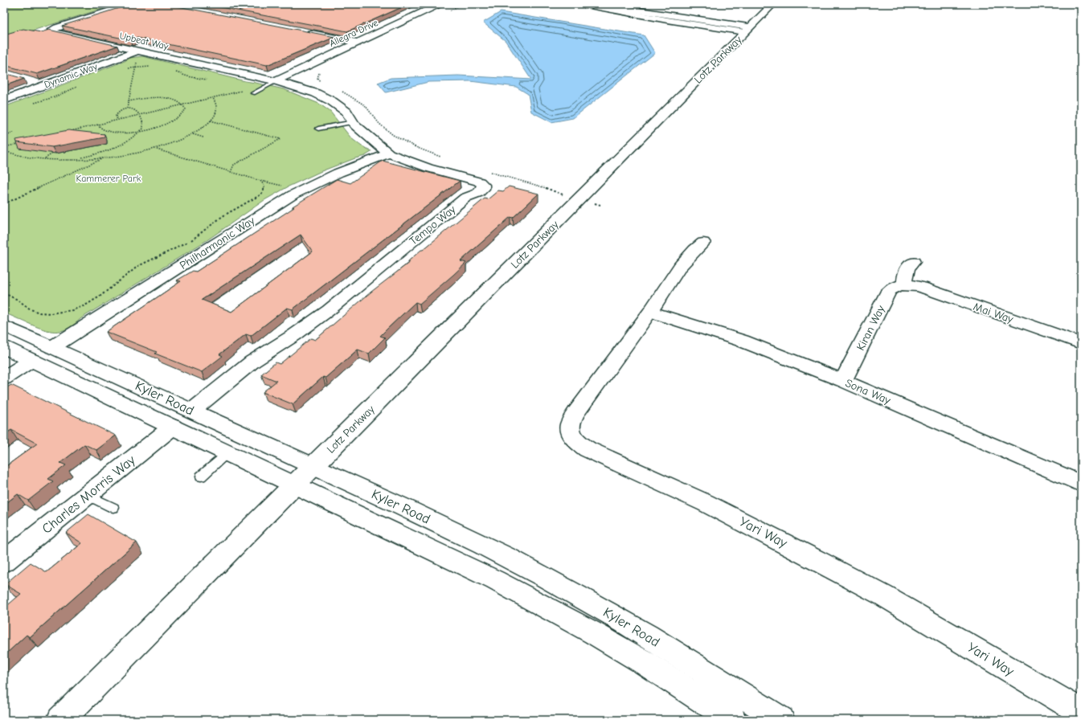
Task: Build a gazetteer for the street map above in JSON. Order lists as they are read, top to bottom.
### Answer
{
  "streets": {
    "street": [
      "Allegra Drive",
      "Upbeat Way",
      "Lotz Parkway",
      "Dynamic Way",
      "Tempo Way",
      "Philharmonic Way",
      "Mai Way",
      "Kiran Way",
      "Sona Way",
      "Kyler Road",
      "Charles Morris Way",
      "Yari Way"
    ]
  },
  "crossings": [
    ["Allegra Drive", "Upbeat Way"],
    ["Allegra Drive", "Tempo Way"],
    ["Upbeat Way", "Dynamic Way"],
    ["Upbeat Way", "Tempo Way"],
    ["Lotz Parkway", "Kyler Road"],
    ["Tempo Way", "Philharmonic Way"],
    ["Tempo Way", "Kyler Road"],
    ["Philharmonic Way", "Kyler Road"],
    ["Mai Way", "Kiran Way"],
    ["Kiran Way", "Sona Way"],
    ["Sona Way", "Yari Way"],
    ["Kyler Road", "Charles Morris Way"]
  ],
  "parks": ["Kammerer Park"]
}
